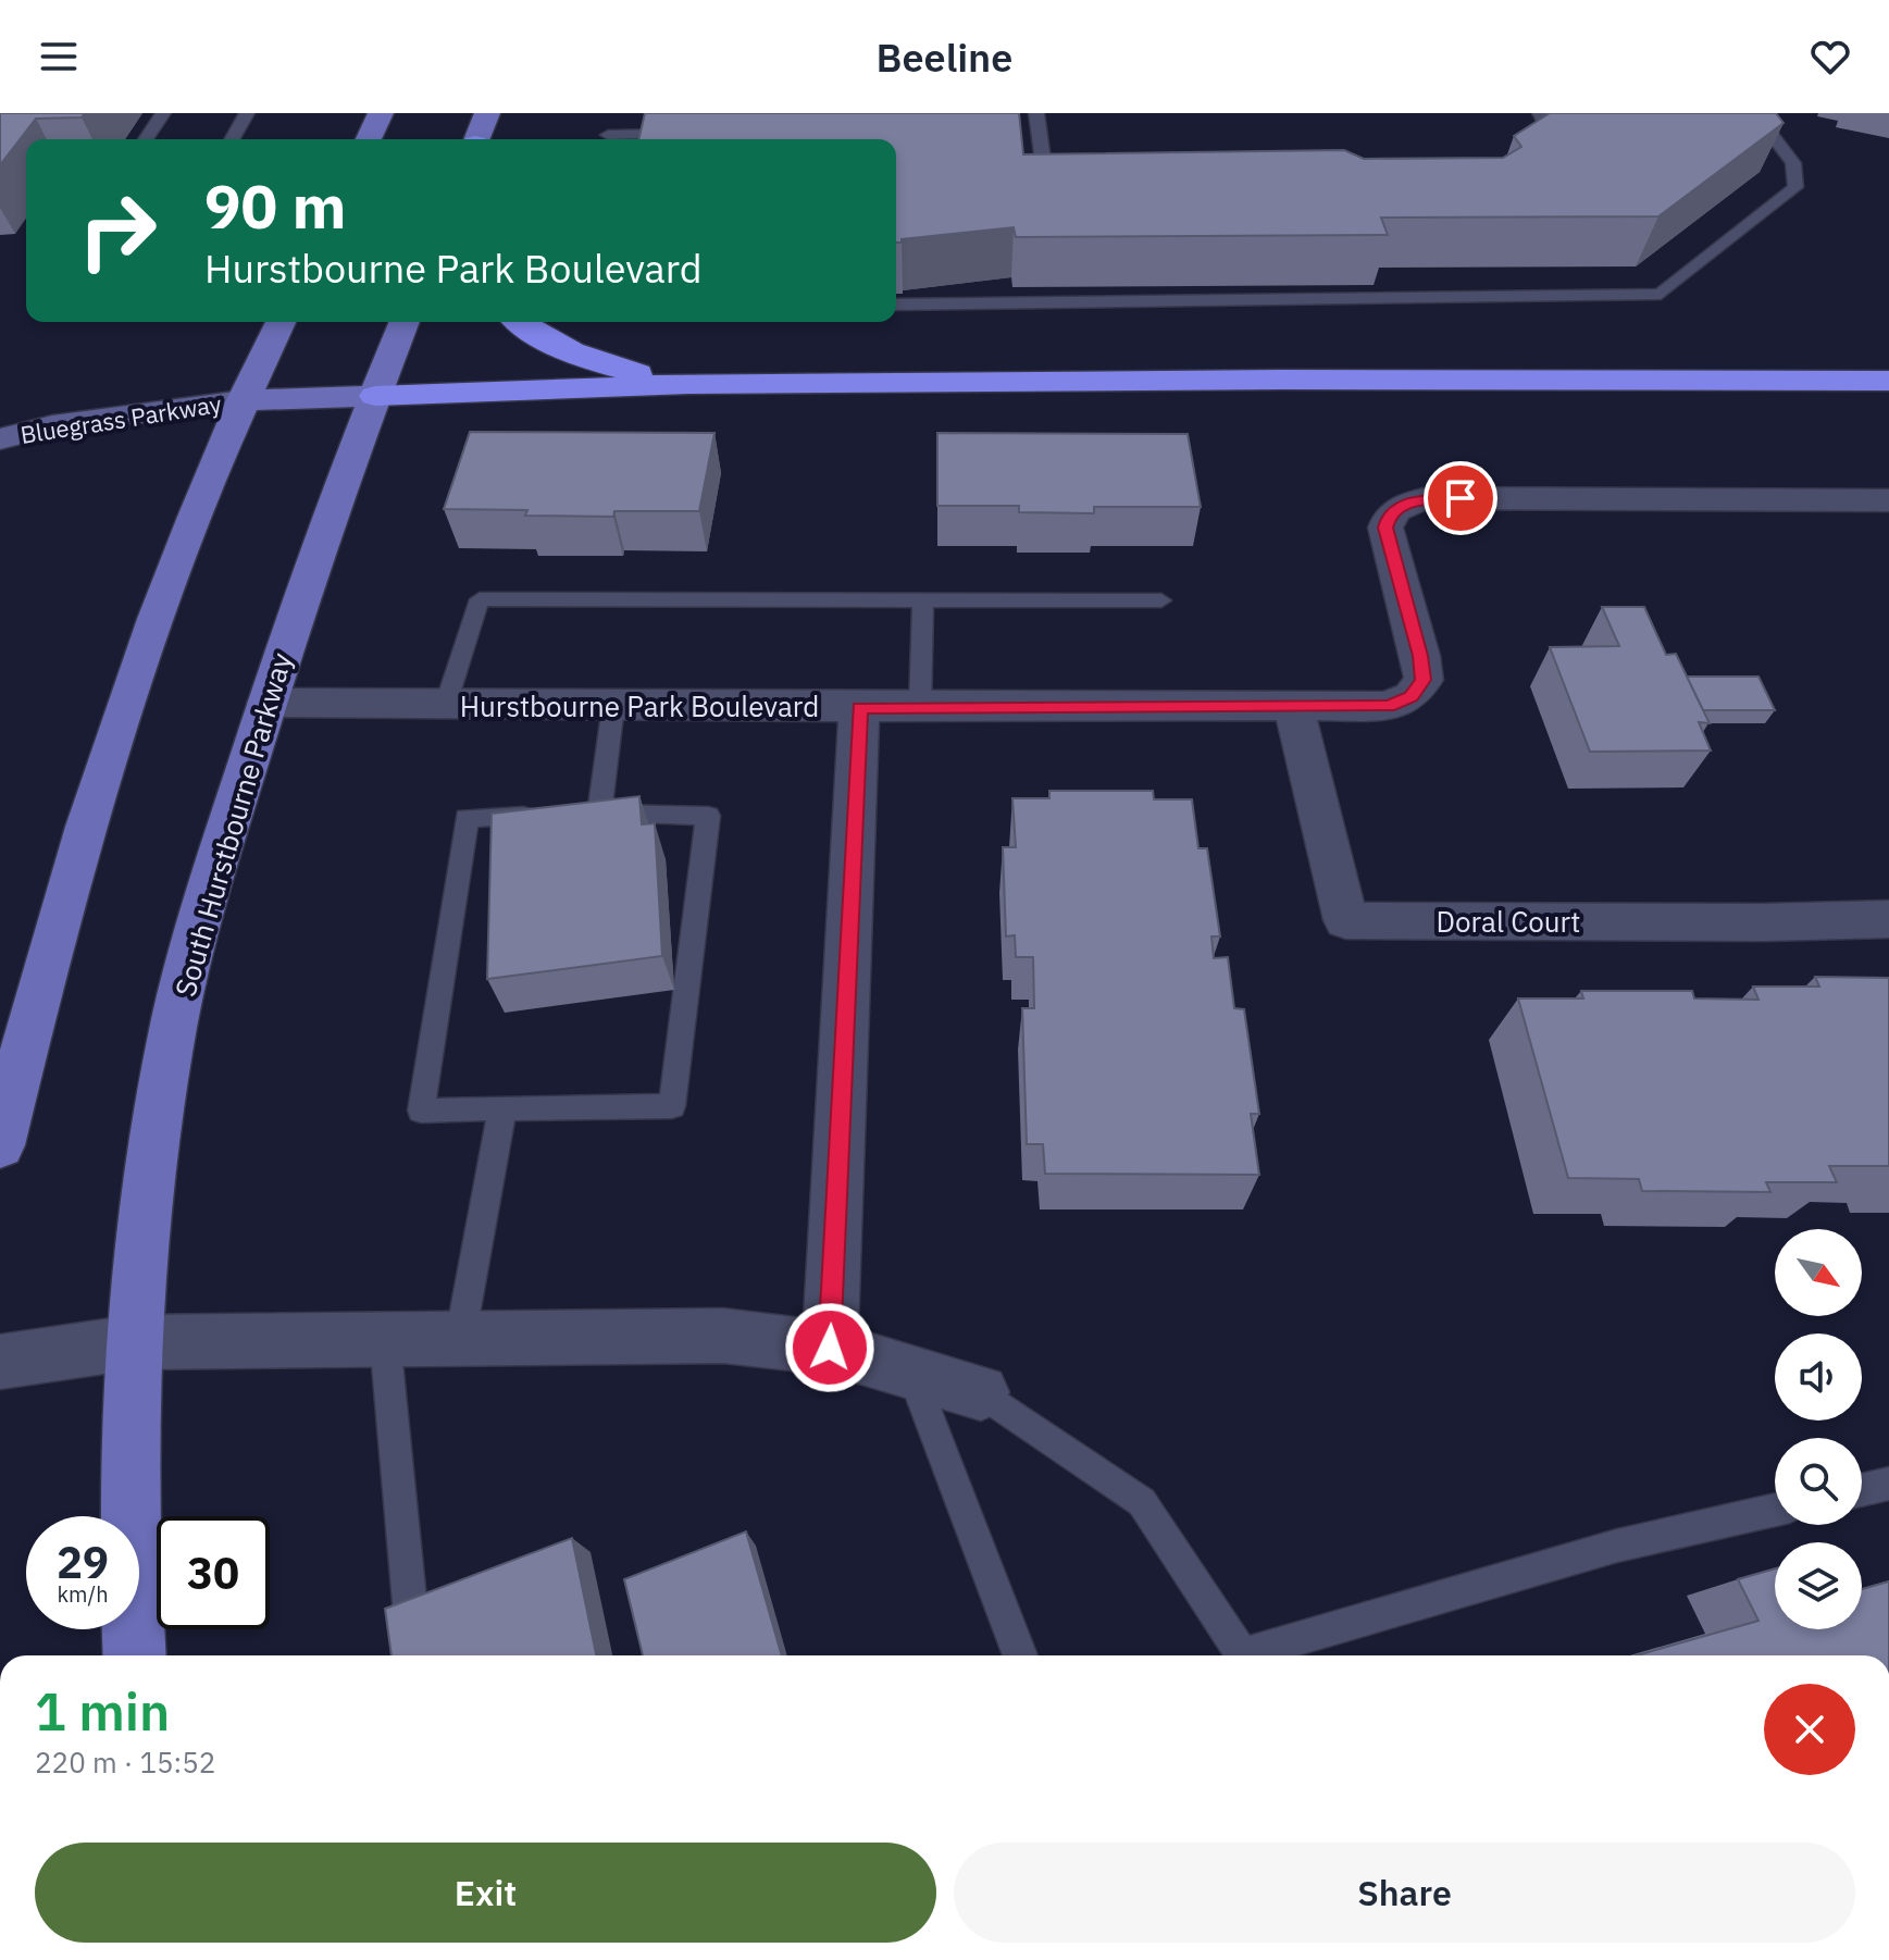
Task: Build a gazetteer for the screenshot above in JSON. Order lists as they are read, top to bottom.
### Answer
{
  "streets": {
    "main road": ["South Hurstbourne Parkway"],
    "street": ["Bluegrass Parkway", "Hurstbourne Park Boulevard", "Doral Court"]
  },
  "crossings": [
    ["Hurstbourne Park Boulevard", "South Hurstbourne Parkway"],
    ["Hurstbourne Park Boulevard", "Doral Court"]
  ],
  "north": "bottom right",
  "page": {
    "header": "Beeline",
    "turn": ["90 m", "Hurstbourne Park Boulevard"],
    "speed": "29 km/h",
    "limit": "30",
    "heading": ["1 min", "220 m · 15:52"],
    "buttons": ["Exit", "Share"]
  }
}
